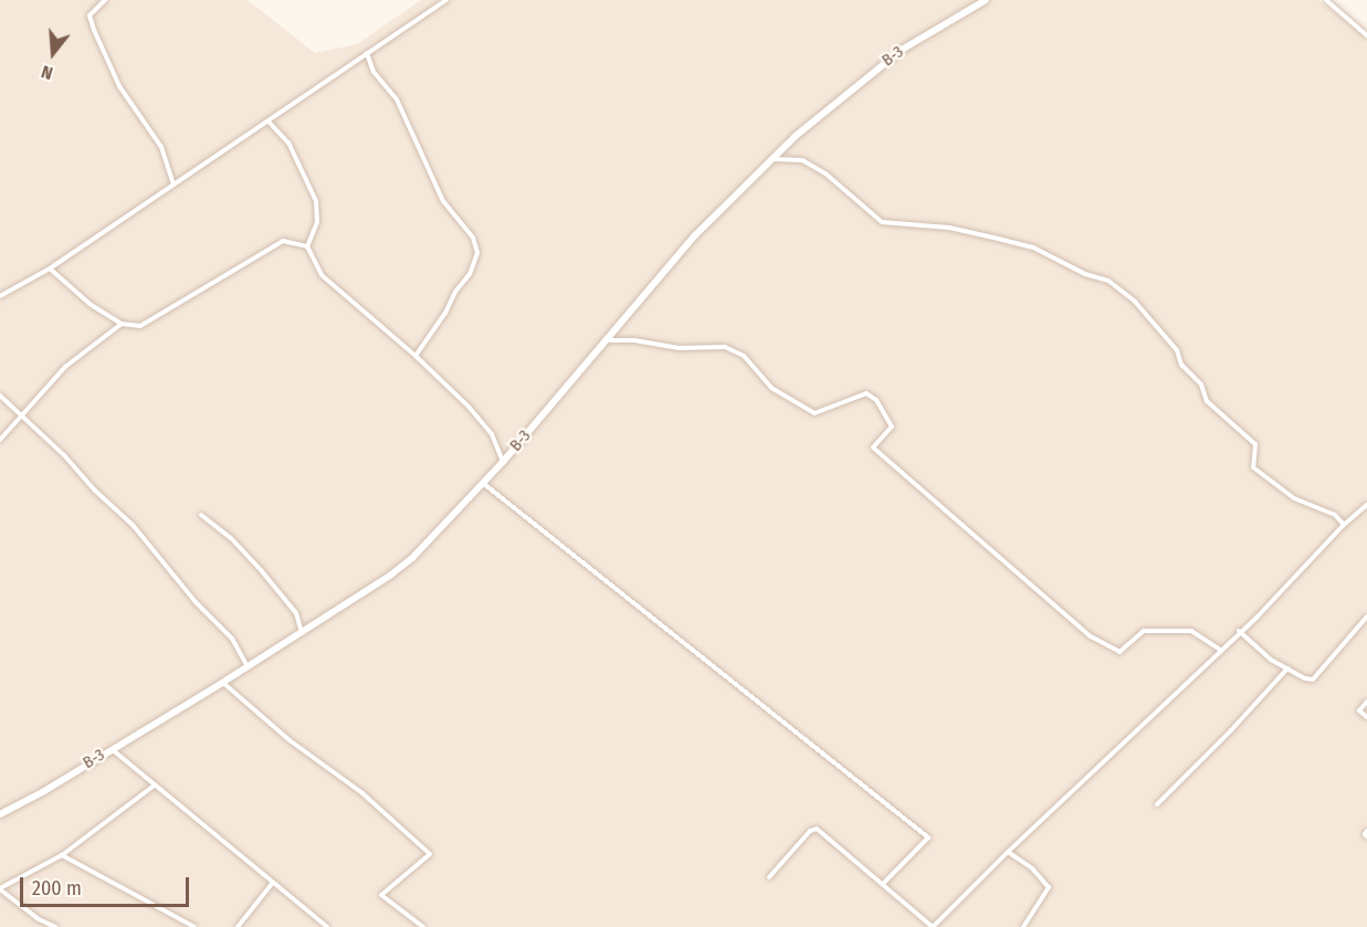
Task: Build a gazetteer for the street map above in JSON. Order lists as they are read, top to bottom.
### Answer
{
  "streets": {
    "main road": ["B-3"]
  },
  "scale_bar": "200 m",
  "north": "bottom"
}
